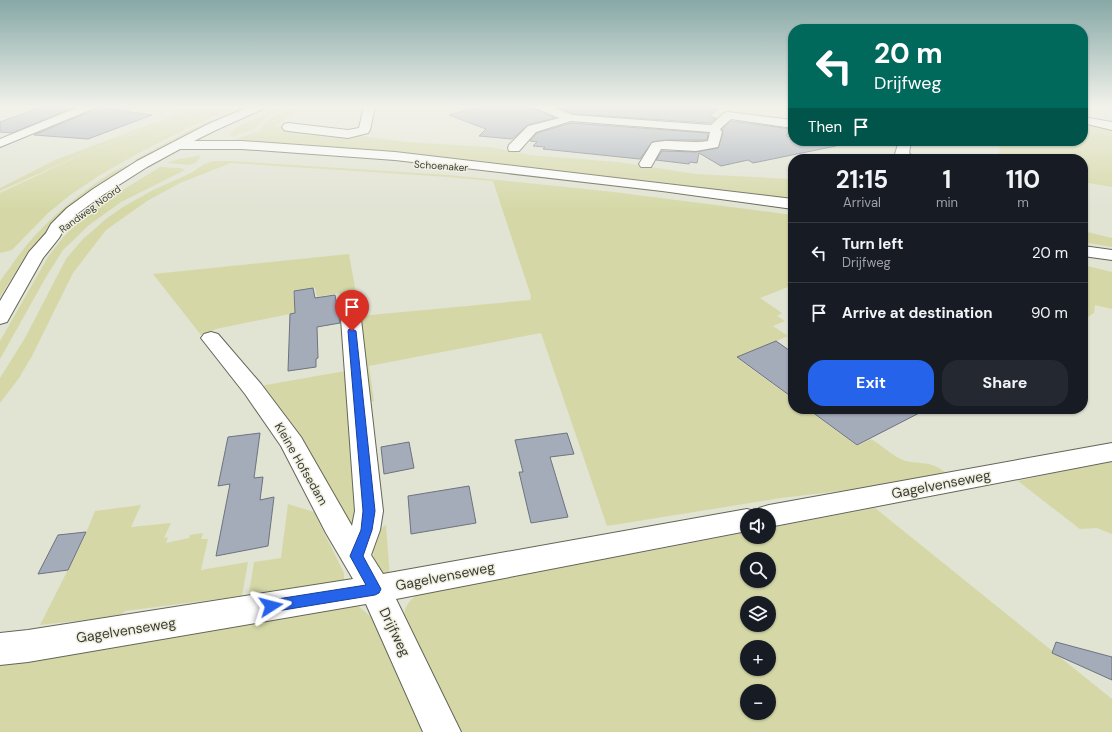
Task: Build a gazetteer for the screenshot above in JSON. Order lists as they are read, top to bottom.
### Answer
{
  "streets": {
    "street": [
      "Schoenaker",
      "Randweg Noord",
      "Kleine Hofsedam",
      "Gagelvenseweg",
      "Drijfweg"
    ]
  },
  "crossings": [
    ["Schoenaker", "Randweg Noord"],
    ["Kleine Hofsedam", "Drijfweg"],
    ["Gagelvenseweg", "Drijfweg"]
  ],
  "page": {
    "turn": ["20 m", "Drijfweg"],
    "then": "Then",
    "eta": [
      "21:15",
      "Arrival",
      "1",
      "min",
      "110",
      "m"
    ],
    "list": [
      {
        "name": "Turn left",
        "note": "Drijfweg",
        "value": "20 m"
      },
      {
        "name": "Arrive at destination",
        "value": "90 m"
      }
    ],
    "buttons": ["Exit", "Share"],
    "map_buttons": ["+", "−"]
  }
}
